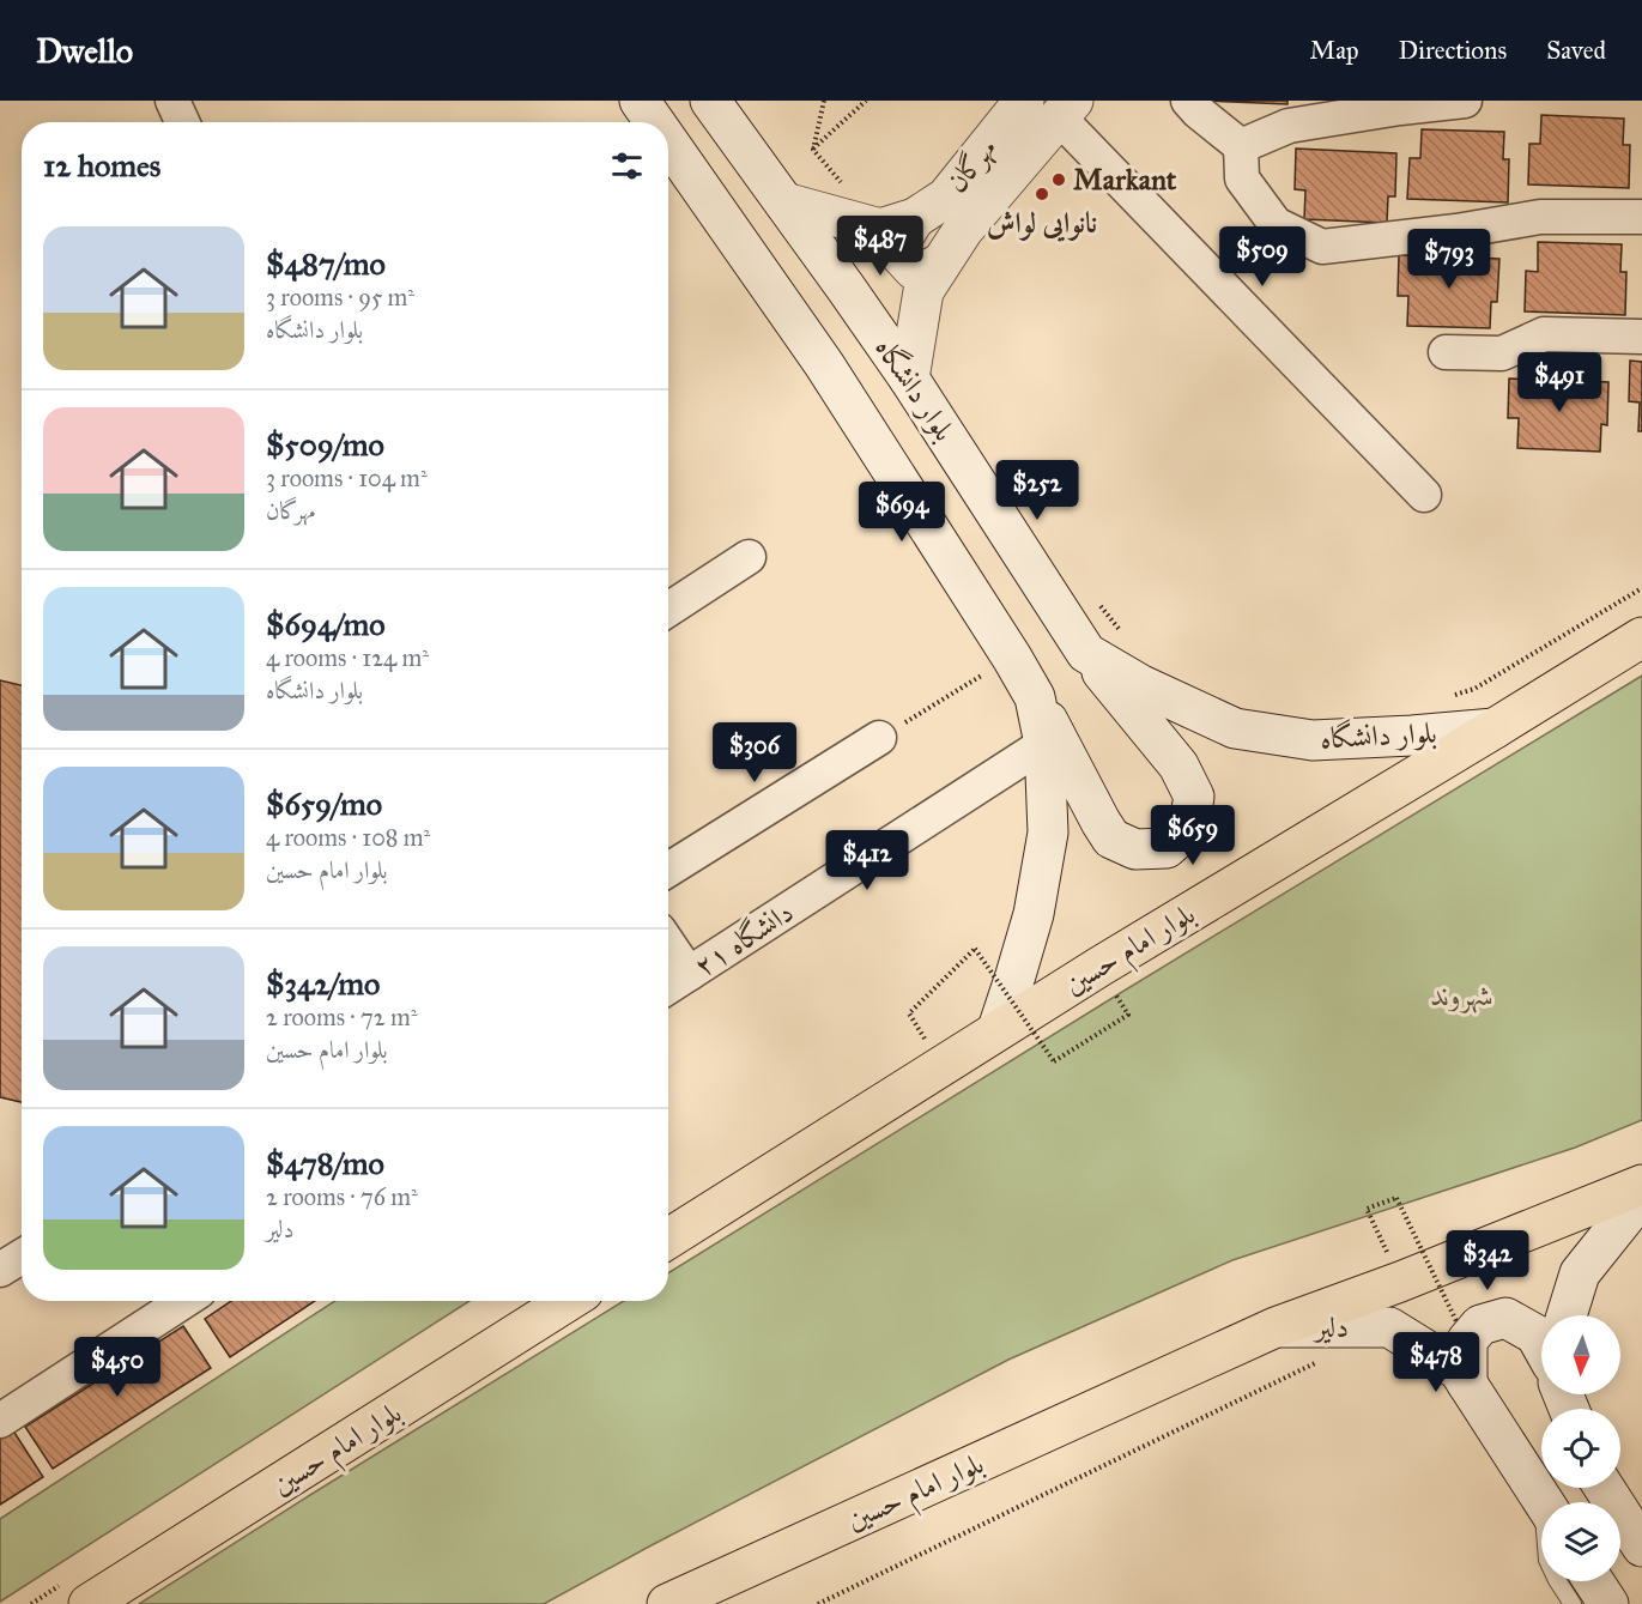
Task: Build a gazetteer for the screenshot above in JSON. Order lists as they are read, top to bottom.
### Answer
{
  "streets": {
    "main road": [
      "مهرگان",
      "بلوار دانشگاه",
      "بلوار امام حسین",
      "دلیر"
    ],
    "street": ["دانشگاه ۲۱"]
  },
  "crossings": [
    ["مهرگان", "بلوار دانشگاه"],
    ["بلوار دانشگاه", "بلوار امام حسین"],
    ["بلوار امام حسین", "دلیر"]
  ],
  "parks": ["شهروند"],
  "places": ["Markant", "نانوایی لواش"],
  "north": "bottom",
  "page": {
    "header": "Dwello",
    "nav": ["Map", "Directions", "Saved"],
    "heading": "12 homes",
    "list": [
      {
        "name": "$487/mo",
        "note": "3 rooms · 95 m² · بلوار دانشگاه"
      },
      {
        "name": "$509/mo",
        "note": "3 rooms · 104 m² · مهرگان"
      },
      {
        "name": "$694/mo",
        "note": "4 rooms · 124 m² · بلوار دانشگاه"
      },
      {
        "name": "$659/mo",
        "note": "4 rooms · 108 m² · بلوار امام حسین"
      },
      {
        "name": "$342/mo",
        "note": "2 rooms · 72 m² · بلوار امام حسین"
      },
      {
        "name": "$478/mo",
        "note": "2 rooms · 76 m² · دلیر"
      }
    ],
    "price": [
      "$487",
      "$509",
      "$793",
      "$491",
      "$252",
      "$694",
      "$306",
      "$659",
      "$412",
      "$342",
      "$478",
      "$450"
    ]
  }
}
